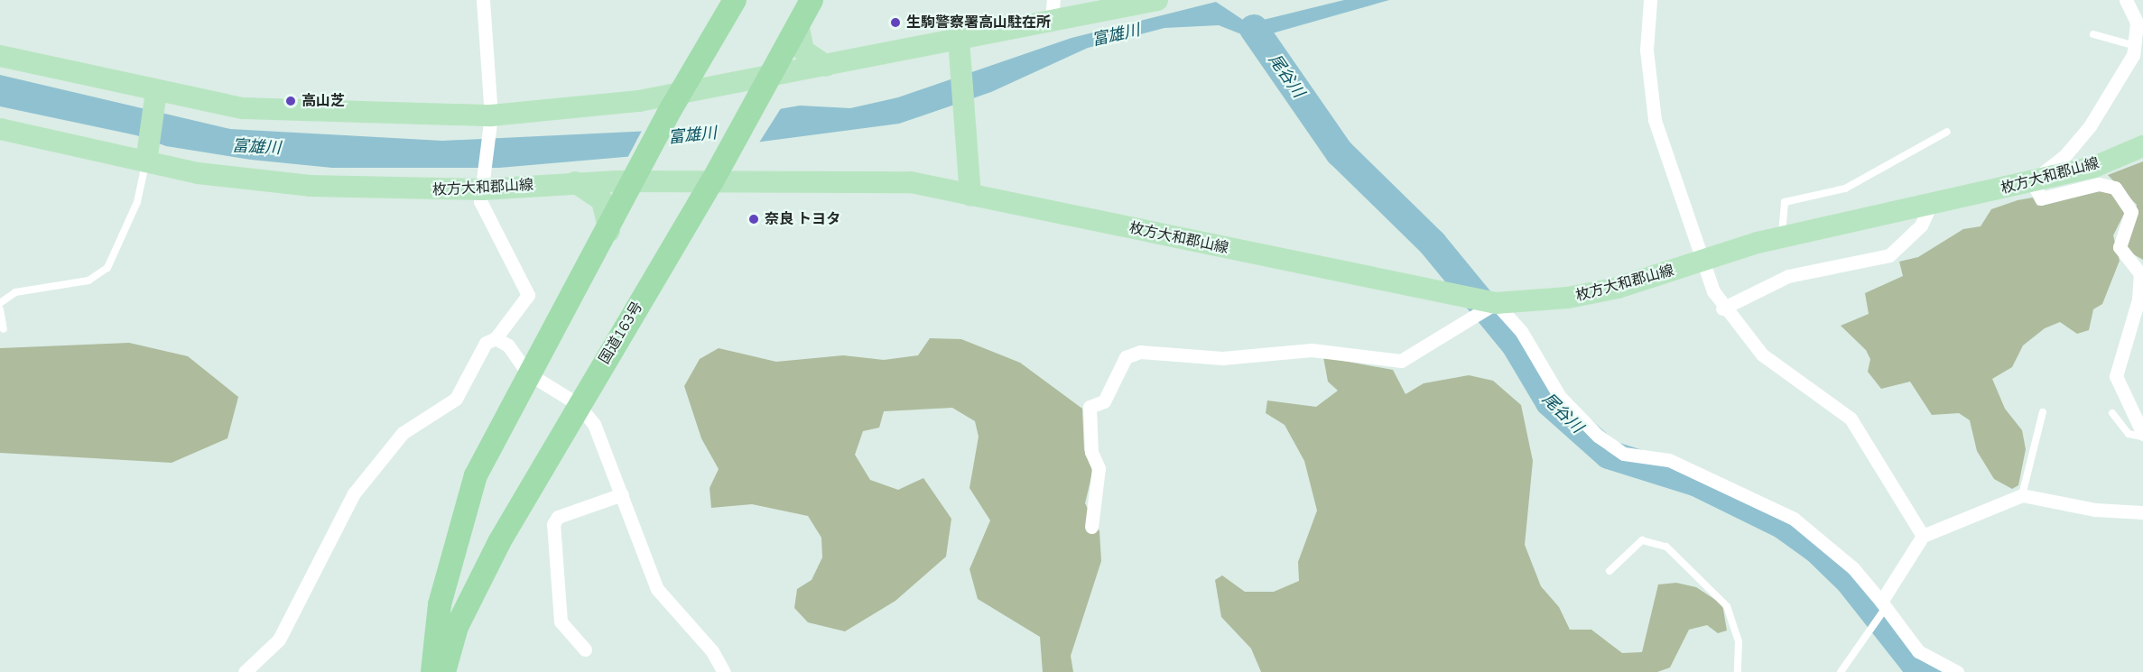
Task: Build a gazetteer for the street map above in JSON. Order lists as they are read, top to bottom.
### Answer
{
  "streets": {
    "highway": ["国道163号"],
    "main road": ["枚方大和郡山線"]
  },
  "crossings": [
    ["枚方大和郡山線", "国道163号"]
  ],
  "water": ["富雄川", "尾谷川"],
  "places": ["生駒警察署高山駐在所", "高山芝", "奈良 トヨタ"]
}
